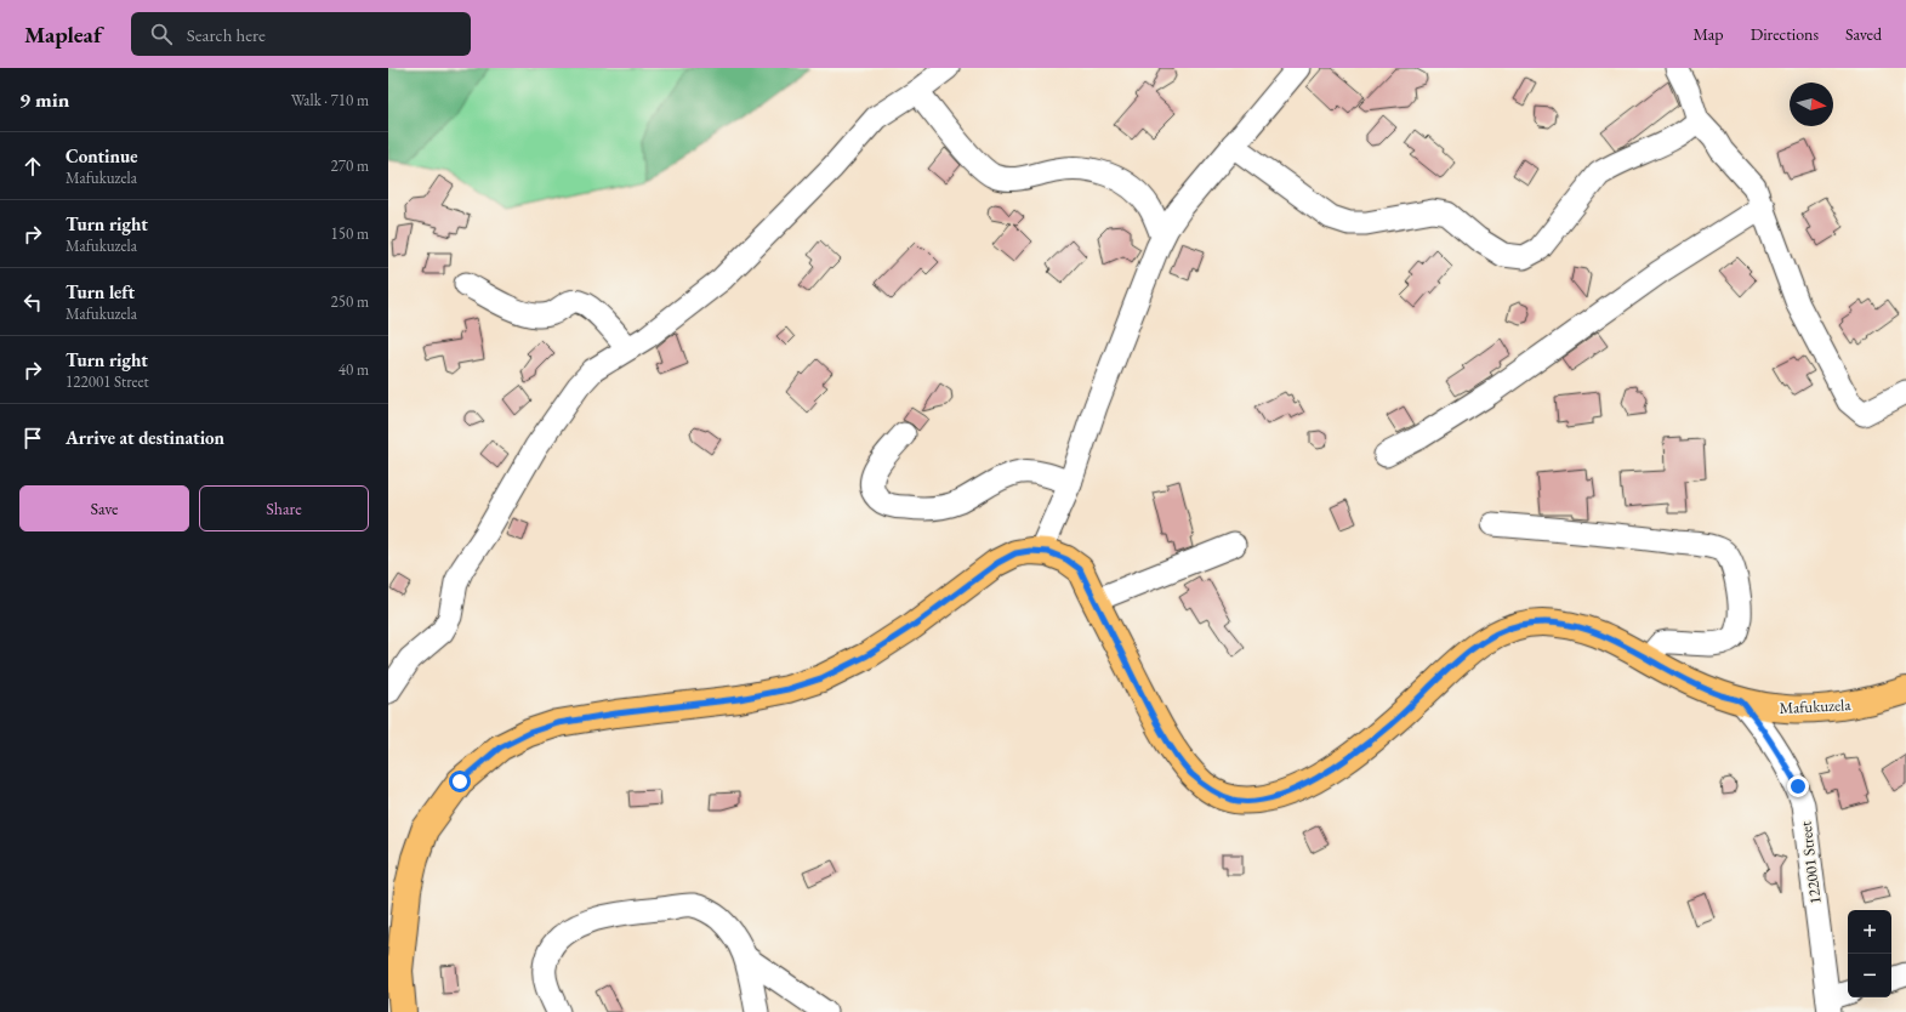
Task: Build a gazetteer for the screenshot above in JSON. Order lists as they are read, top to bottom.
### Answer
{
  "streets": {
    "main road": ["Mafukuzela"],
    "street": ["122001 Street"]
  },
  "crossings": [
    ["Mafukuzela", "122001 Street"]
  ],
  "north": "right",
  "page": {
    "header": "Mapleaf",
    "search": "Search here",
    "nav": ["Map", "Directions", "Saved"],
    "heading": ["9 min", "Walk · 710 m"],
    "list": [
      ["Continue", "Mafukuzela", "270 m"],
      ["Turn right", "Mafukuzela", "150 m"],
      ["Turn left", "Mafukuzela", "250 m"],
      ["Turn right", "122001 Street", "40 m"],
      "Arrive at destination"
    ],
    "buttons": ["Save", "Share"],
    "map_buttons": ["+", "−"]
  }
}
